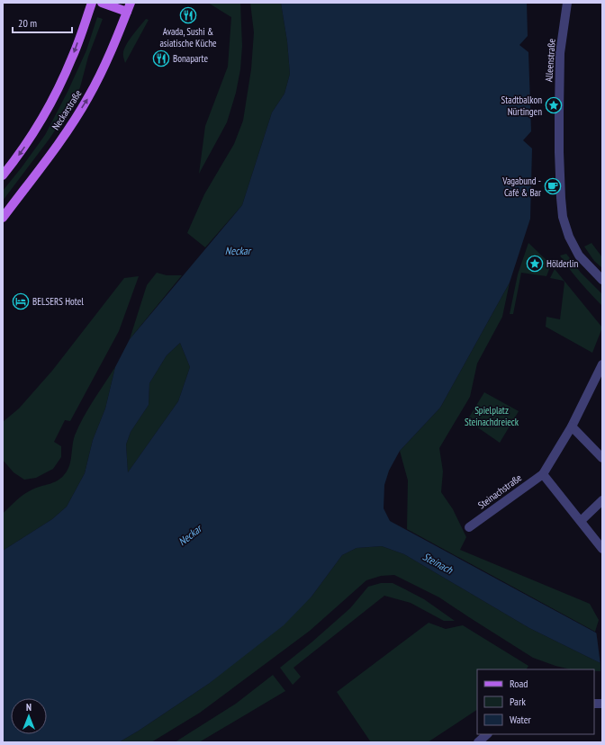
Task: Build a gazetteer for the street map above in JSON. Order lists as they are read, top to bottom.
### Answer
{
  "streets": {
    "main road": ["Neckarstraße"],
    "street": ["Alleenstraße", "Steinachstraße"]
  },
  "water": ["Neckar", "Steinach"],
  "parks": ["Spielplatz Steinachdreieck"],
  "places": {
    "restaurant": ["Avada, Sushi & asiatische Küche", "Bonaparte"],
    "place": ["Stadtbalkon Nürtingen", "Hölderlin"],
    "cafe": ["Vagabund - Café & Bar"],
    "hotel": ["BELSERS Hotel"]
  },
  "legend": ["Road", "Park", "Water"],
  "scale_bar": "20 m",
  "north": "top"
}
